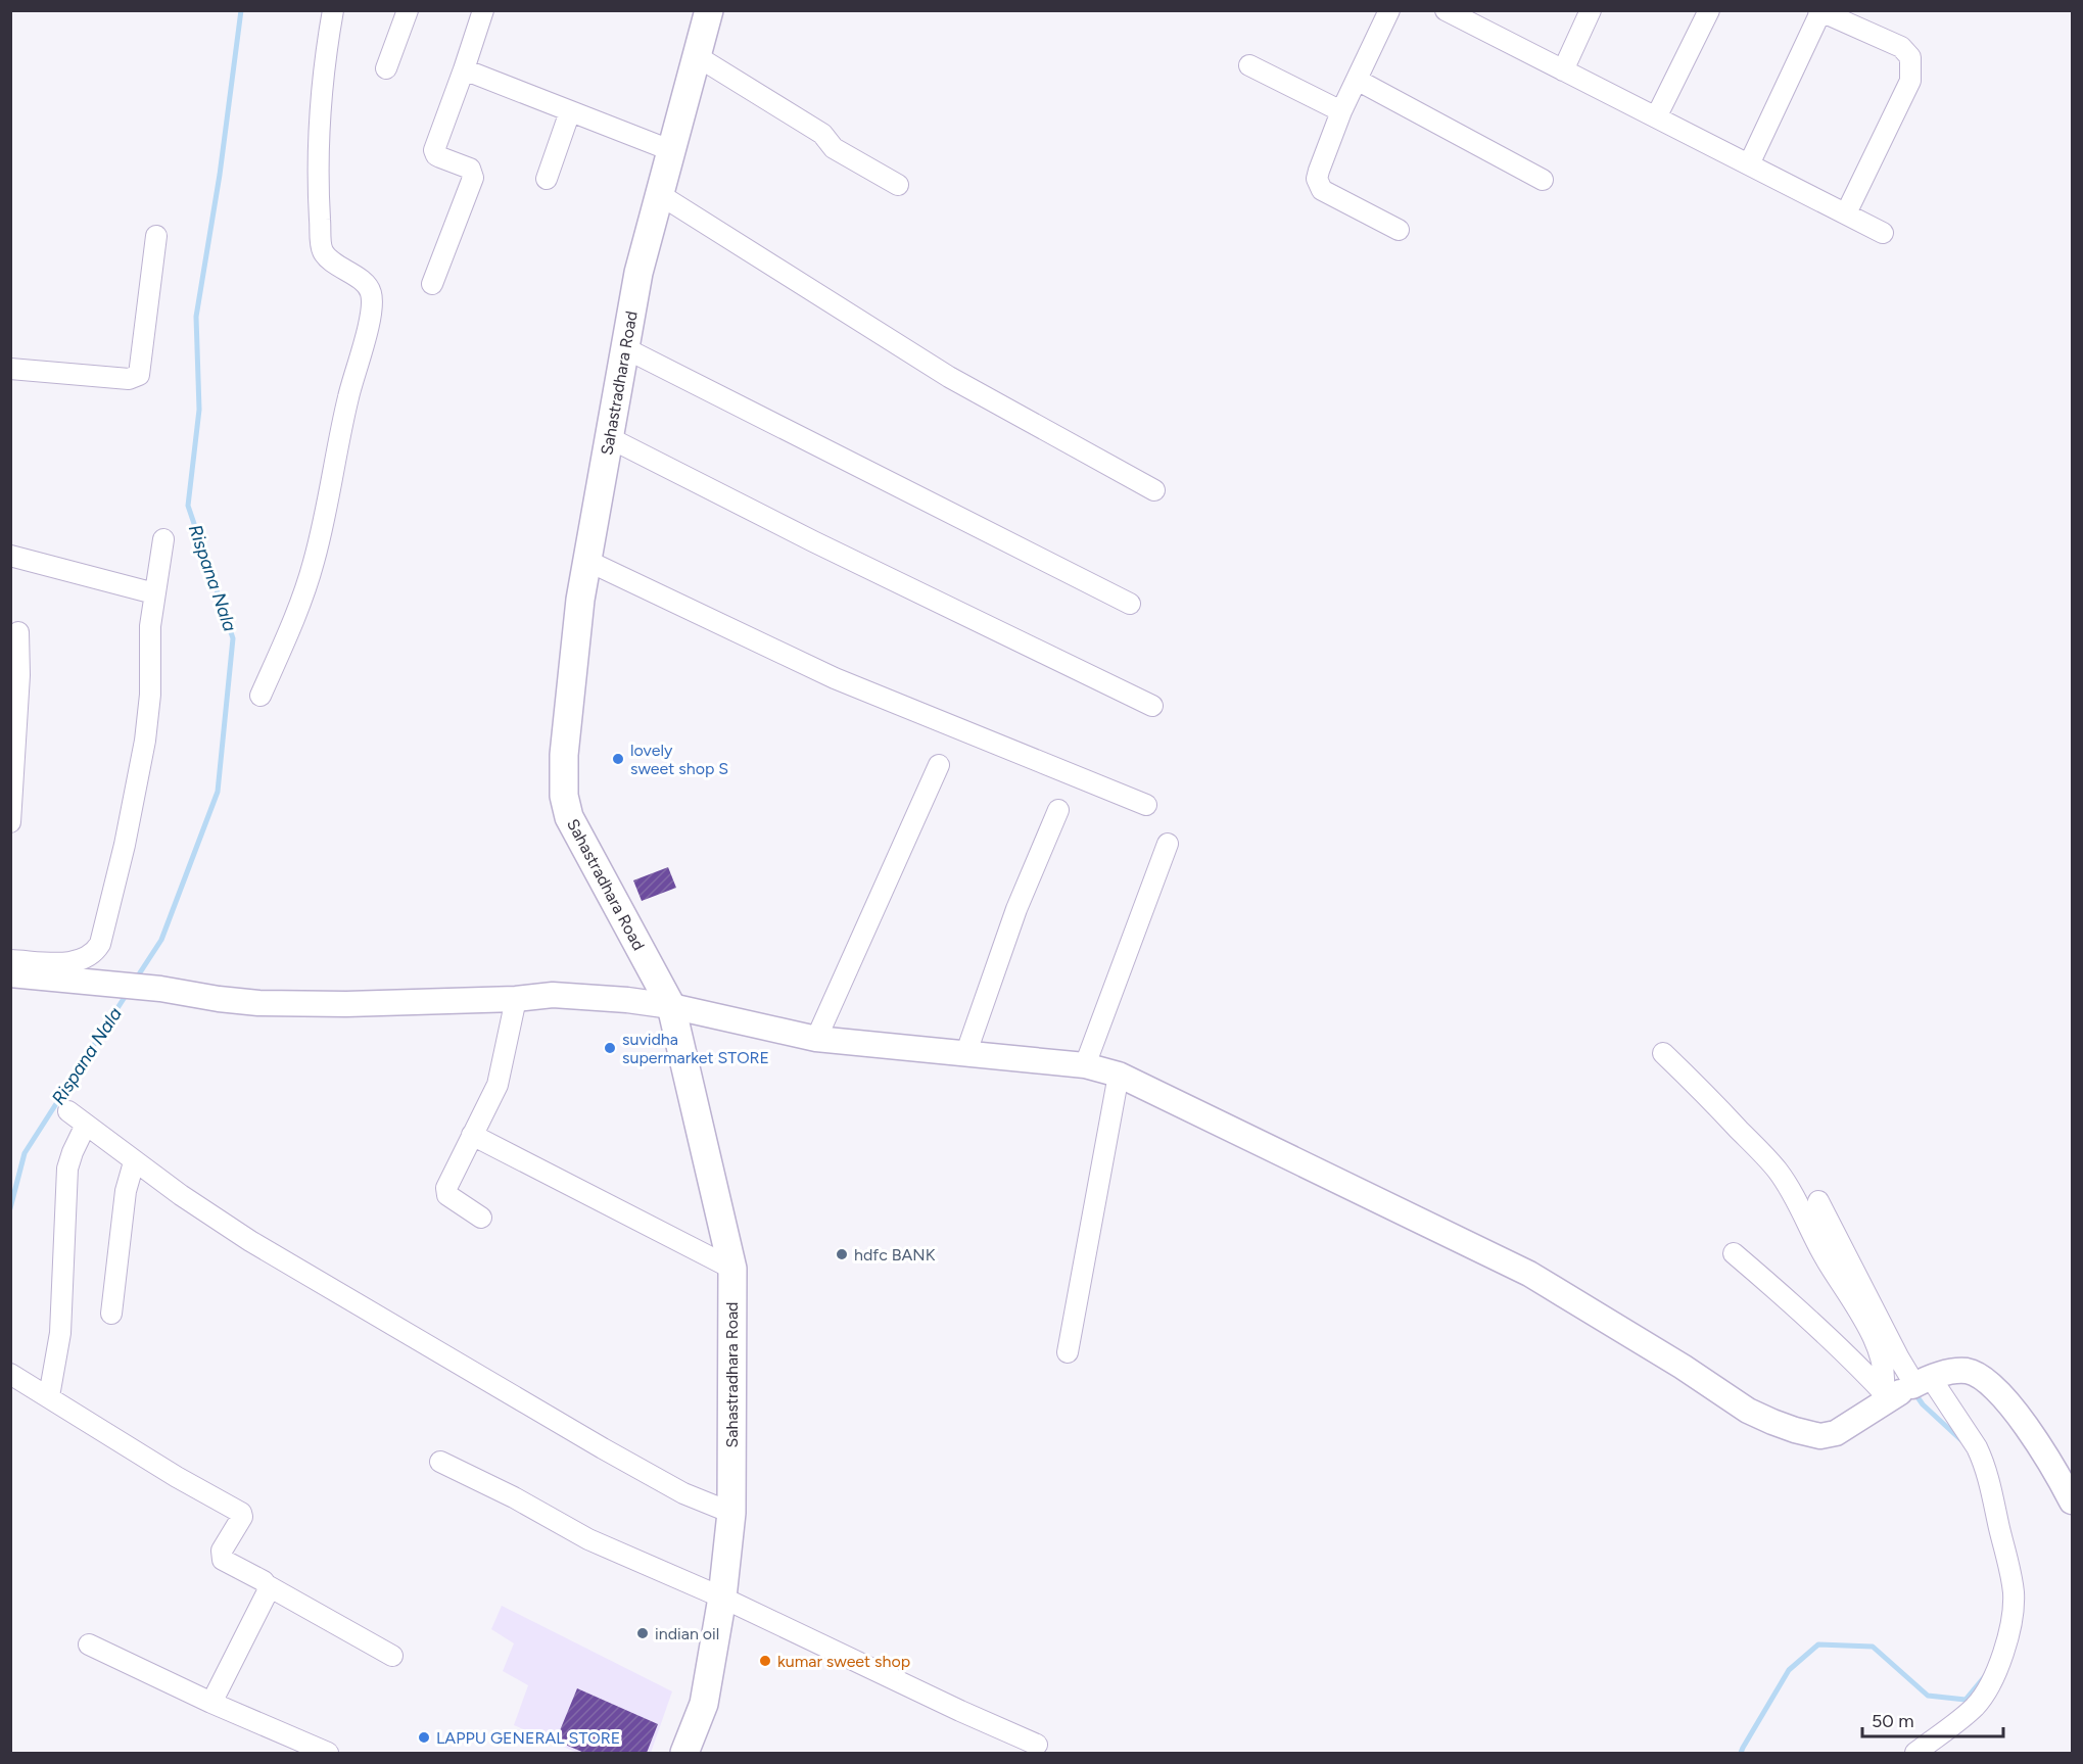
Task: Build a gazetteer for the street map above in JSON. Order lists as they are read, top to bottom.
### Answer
{
  "streets": {
    "main road": ["Sahastradhara Road"]
  },
  "water": ["Rispana Nala"],
  "places": [
    "lovely sweet shop S",
    "suvidha supermarket STORE",
    "hdfc BANK",
    "indian oil",
    "kumar sweet shop",
    "LAPPU GENERAL STORE"
  ],
  "scale_bar": "50 m"
}
